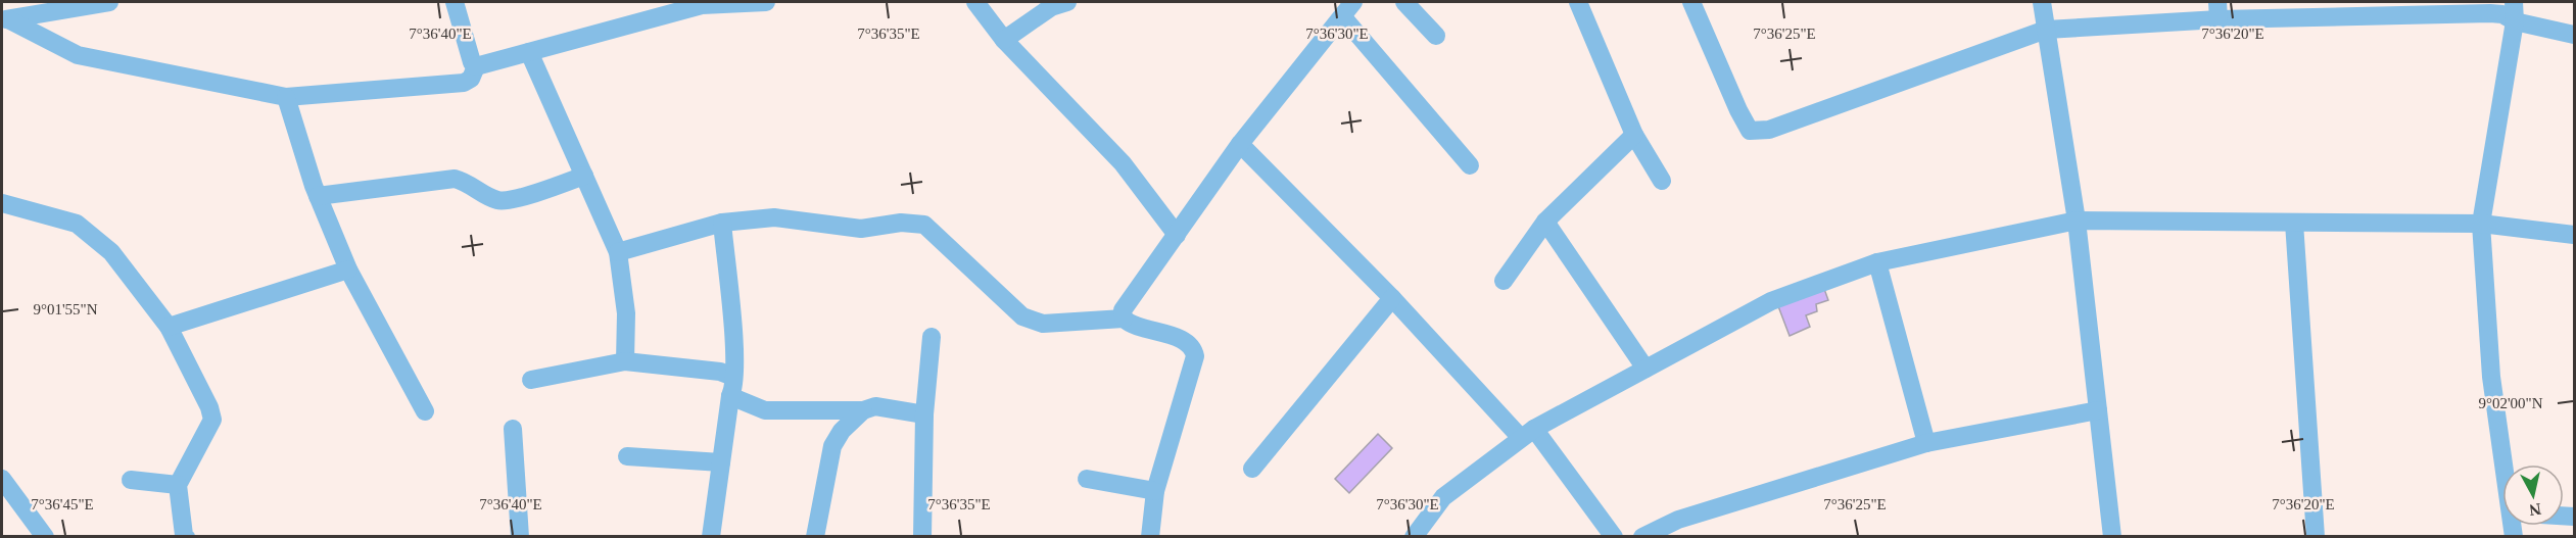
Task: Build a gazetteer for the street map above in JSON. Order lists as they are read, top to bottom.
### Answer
{
  "north": "bottom",
  "coordinates": [
    "7°36'40\"E",
    "7°36'35\"E",
    "7°36'30\"E",
    "7°36'25\"E",
    "7°36'20\"E",
    "9°01'55\"N",
    "9°02'00\"N",
    "7°36'45\"E"
  ]
}
